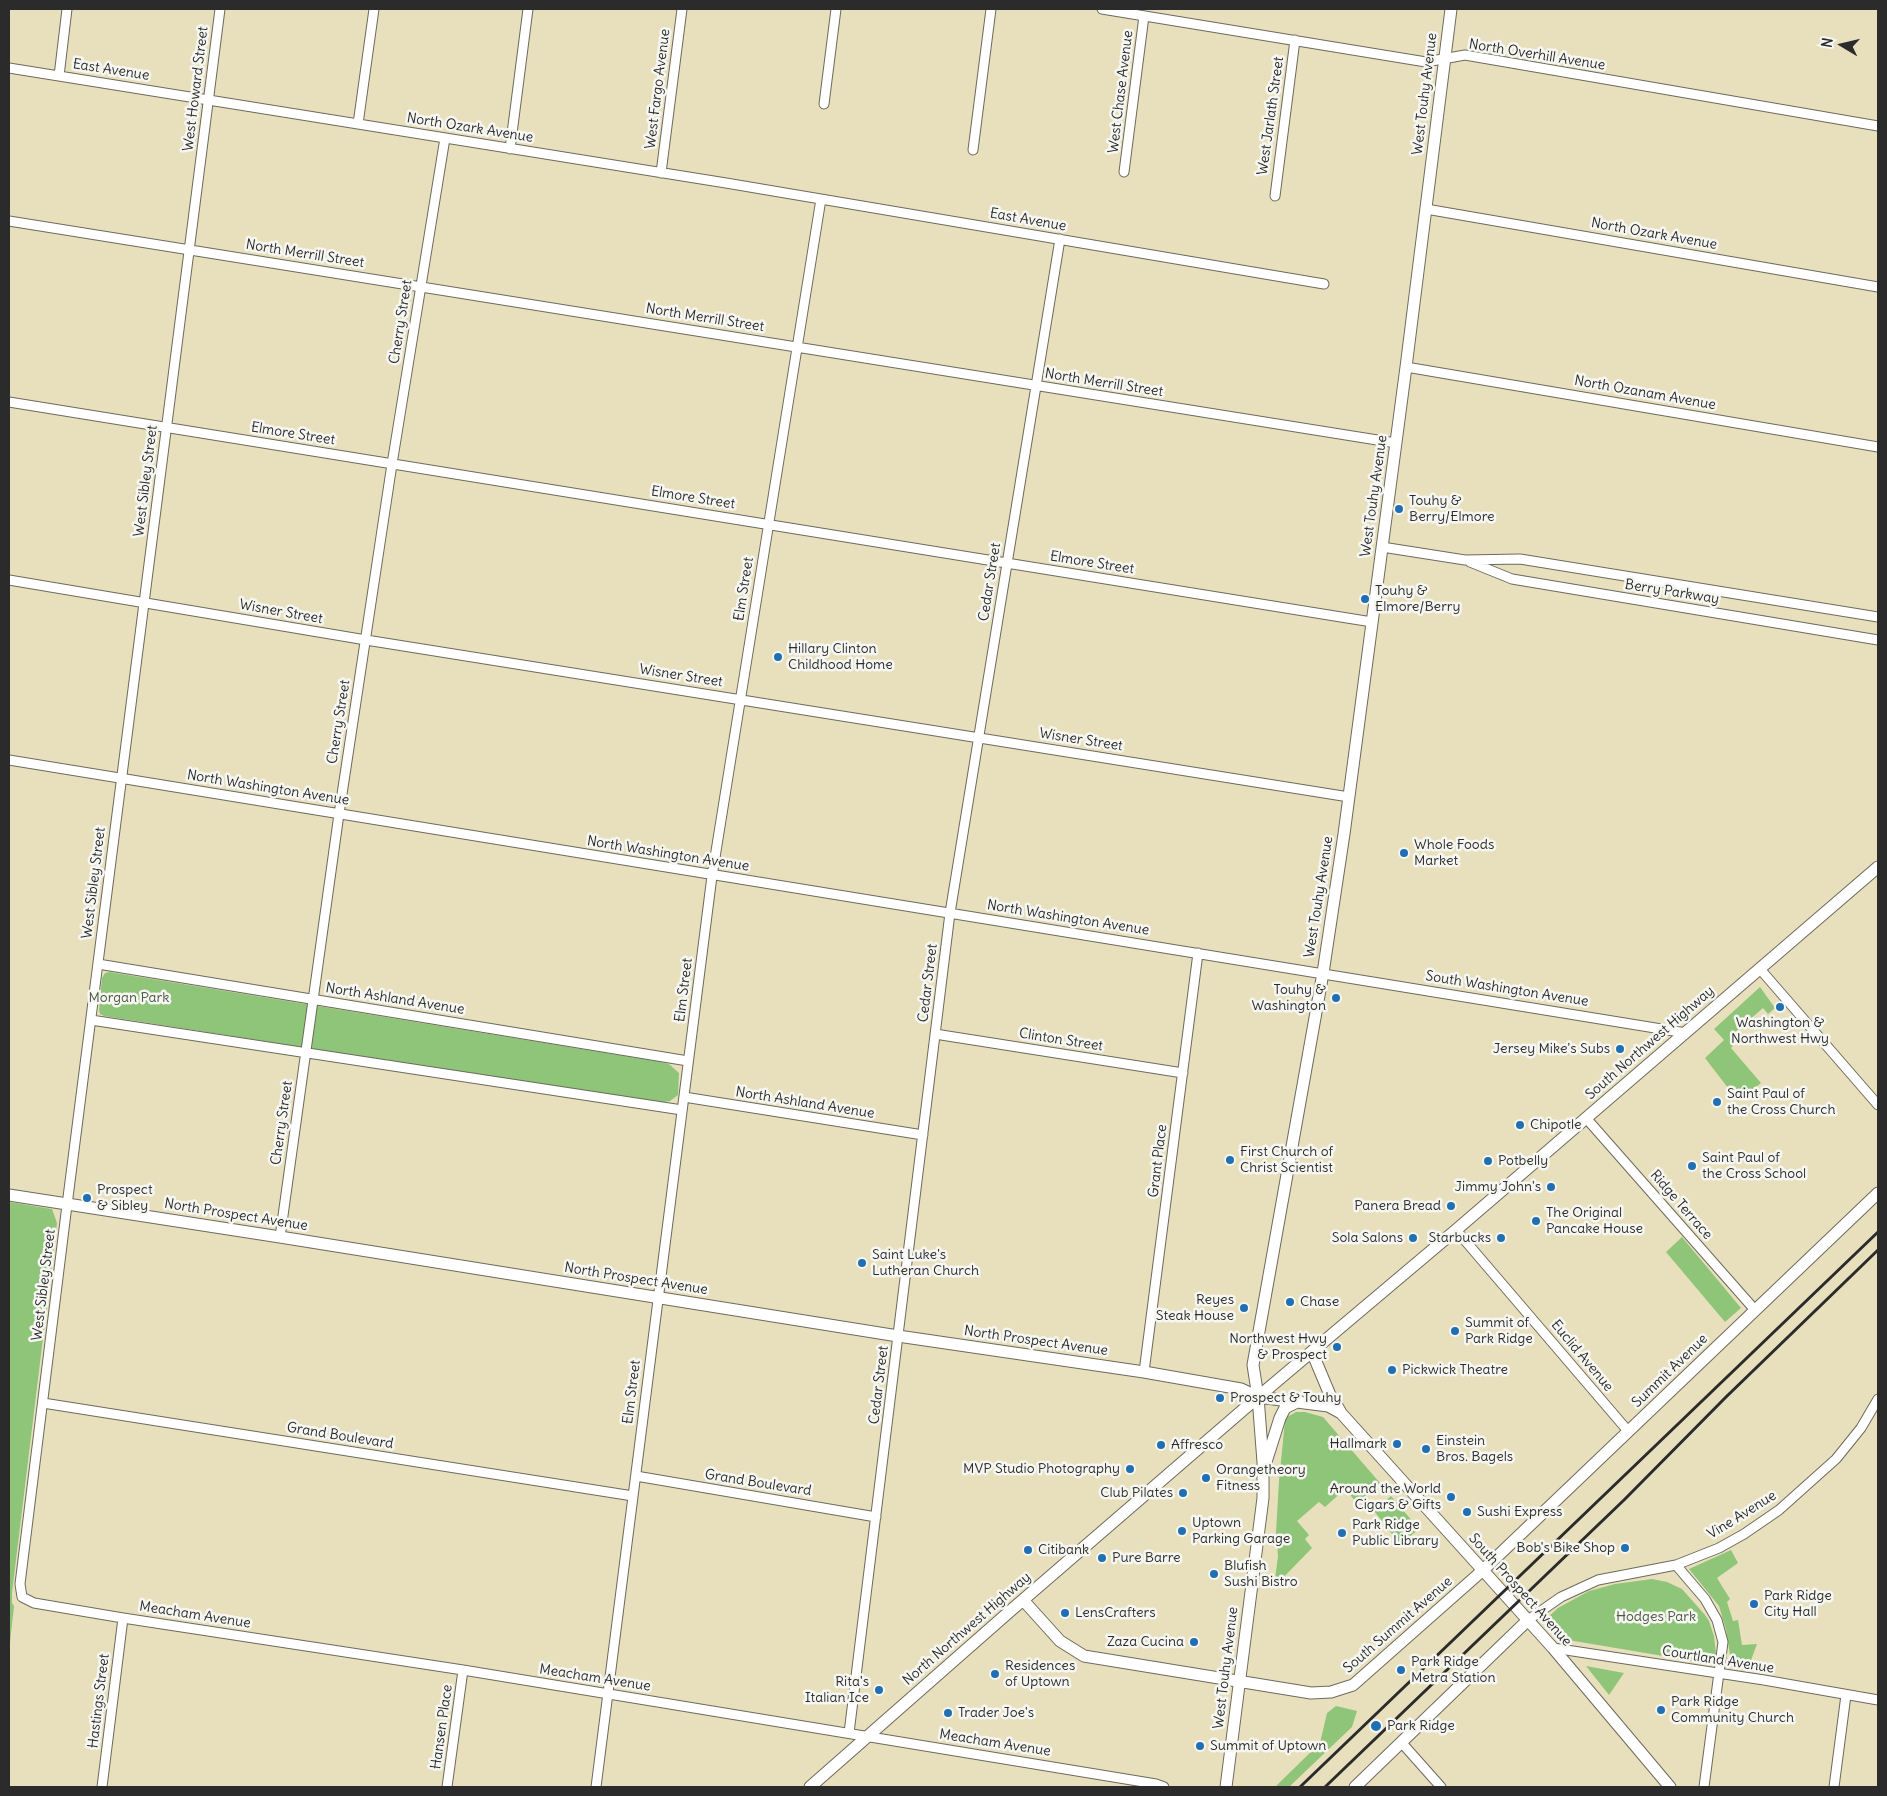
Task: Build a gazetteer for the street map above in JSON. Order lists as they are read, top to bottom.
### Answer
{
  "streets": {
    "main road": [
      "West Touhy Avenue",
      "South Northwest Highway",
      "North Prospect Avenue",
      "Summit Avenue",
      "South Prospect Avenue",
      "South Summit Avenue",
      "North Northwest Highway"
    ],
    "street": [
      "North Overhill Avenue",
      "East Avenue",
      "West Howard Street",
      "West Fargo Avenue",
      "West Chase Avenue",
      "West Jarlath Street",
      "North Ozark Avenue",
      "North Merrill Street",
      "Cherry Street",
      "North Ozanam Avenue",
      "Elmore Street",
      "West Sibley Street",
      "Cedar Street",
      "Elm Street",
      "Berry Parkway",
      "Wisner Street",
      "North Washington Avenue",
      "South Washington Avenue",
      "North Ashland Avenue",
      "Clinton Street",
      "Grant Place",
      "Ridge Terrace",
      "Euclid Avenue",
      "Grand Boulevard",
      "Vine Avenue",
      "Meacham Avenue",
      "Courtland Avenue",
      "Hastings Street",
      "Hansen Place"
    ]
  },
  "crossings": [
    ["North Overhill Avenue", "West Chase Avenue"],
    ["North Overhill Avenue", "West Touhy Avenue"],
    ["North Overhill Avenue", "West Jarlath Street"],
    ["East Avenue", "West Howard Street"],
    ["East Avenue", "North Ozark Avenue"],
    ["East Avenue", "Cedar Street"],
    ["East Avenue", "Elm Street"],
    ["West Howard Street", "North Ozark Avenue"],
    ["West Howard Street", "West Sibley Street"],
    ["West Fargo Avenue", "North Ozark Avenue"],
    ["West Touhy Avenue", "North Ozark Avenue"],
    ["West Touhy Avenue", "North Merrill Street"],
    ["West Touhy Avenue", "North Ozanam Avenue"],
    ["West Touhy Avenue", "Elmore Street"],
    ["West Touhy Avenue", "Berry Parkway"],
    ["West Touhy Avenue", "Wisner Street"],
    ["West Touhy Avenue", "North Washington Avenue"],
    ["West Touhy Avenue", "South Washington Avenue"],
    ["West Touhy Avenue", "South Northwest Highway"],
    ["West Touhy Avenue", "North Prospect Avenue"],
    ["West Touhy Avenue", "South Prospect Avenue"],
    ["West Touhy Avenue", "South Summit Avenue"],
    ["West Touhy Avenue", "North Northwest Highway"],
    ["North Ozark Avenue", "Cherry Street"],
    ["North Merrill Street", "Cherry Street"],
    ["North Merrill Street", "West Sibley Street"],
    ["North Merrill Street", "Cedar Street"],
    ["North Merrill Street", "Elm Street"],
    ["Cherry Street", "Elmore Street"],
    ["Cherry Street", "Wisner Street"],
    ["Cherry Street", "North Washington Avenue"],
    ["Cherry Street", "North Ashland Avenue"],
    ["Cherry Street", "North Prospect Avenue"],
    ["Elmore Street", "West Sibley Street"],
    ["Elmore Street", "Cedar Street"],
    ["Elmore Street", "Elm Street"],
    ["West Sibley Street", "Wisner Street"],
    ["West Sibley Street", "North Washington Avenue"],
    ["West Sibley Street", "North Ashland Avenue"],
    ["West Sibley Street", "North Prospect Avenue"],
    ["West Sibley Street", "Grand Boulevard"],
    ["West Sibley Street", "Meacham Avenue"],
    ["Cedar Street", "Wisner Street"],
    ["Cedar Street", "North Washington Avenue"],
    ["Cedar Street", "North Ashland Avenue"],
    ["Cedar Street", "Clinton Street"],
    ["Cedar Street", "North Prospect Avenue"],
    ["Cedar Street", "Grand Boulevard"],
    ["Cedar Street", "Meacham Avenue"],
    ["Elm Street", "Wisner Street"],
    ["Elm Street", "North Washington Avenue"],
    ["Elm Street", "North Ashland Avenue"],
    ["Elm Street", "North Prospect Avenue"],
    ["Elm Street", "Grand Boulevard"],
    ["Elm Street", "Meacham Avenue"],
    ["North Washington Avenue", "South Washington Avenue"],
    ["North Washington Avenue", "Grant Place"],
    ["South Washington Avenue", "South Northwest Highway"],
    ["Clinton Street", "Grant Place"],
    ["South Northwest Highway", "Ridge Terrace"],
    ["South Northwest Highway", "North Prospect Avenue"],
    ["South Northwest Highway", "Euclid Avenue"],
    ["South Northwest Highway", "South Prospect Avenue"],
    ["South Northwest Highway", "North Northwest Highway"],
    ["Grant Place", "North Prospect Avenue"],
    ["Ridge Terrace", "Summit Avenue"],
    ["North Prospect Avenue", "South Prospect Avenue"],
    ["North Prospect Avenue", "North Northwest Highway"],
    ["Euclid Avenue", "Summit Avenue"],
    ["Summit Avenue", "South Prospect Avenue"],
    ["Summit Avenue", "South Summit Avenue"],
    ["Vine Avenue", "South Prospect Avenue"],
    ["South Prospect Avenue", "South Summit Avenue"],
    ["South Prospect Avenue", "North Northwest Highway"],
    ["South Prospect Avenue", "Courtland Avenue"],
    ["Meacham Avenue", "North Northwest Highway"],
    ["Meacham Avenue", "Hastings Street"],
    ["Meacham Avenue", "Hansen Place"],
    ["South Summit Avenue", "North Northwest Highway"]
  ],
  "parks": ["Morgan Park", "Hodges Park"],
  "places": [
    "Touhy & Berry/Elmore",
    "Touhy & Elmore/Berry",
    "Hillary Clinton Childhood Home",
    "Whole Foods Market",
    "Touhy & Washington",
    "Washington & Northwest Hwy",
    "Jersey Mike's Subs",
    "Saint Paul of the Cross Church",
    "Chipotle",
    "First Church of Christ Scientist",
    "Potbelly",
    "Saint Paul of the Cross School",
    "Jimmy John's",
    "Prospect & Sibley",
    "Panera Bread",
    "The Original Pancake House",
    "Sola Salons",
    "Starbucks",
    "Saint Luke's Lutheran Church",
    "Chase",
    "Reyes Steak House",
    "Summit of Park Ridge",
    "Northwest Hwy & Prospect",
    "Pickwick Theatre",
    "Prospect & Touhy",
    "Hallmark",
    "Affresco",
    "Einstein Bros. Bagels",
    "MVP Studio Photography",
    "Orangetheory Fitness",
    "Club Pilates",
    "Around the World Cigars & Gifts",
    "Sushi Express",
    "Uptown Parking Garage",
    "Park Ridge Public Library",
    "Bob's Bike Shop",
    "Citibank",
    "Pure Barre",
    "Blufish Sushi Bistro",
    "Park Ridge City Hall",
    "LensCrafters",
    "Zaza Cucina",
    "Park Ridge Metra Station",
    "Residences of Uptown",
    "Rita's Italian Ice",
    "Park Ridge Community Church",
    "Trader Joe's",
    "Park Ridge",
    "Summit of Uptown"
  ],
  "north": "left"
}
